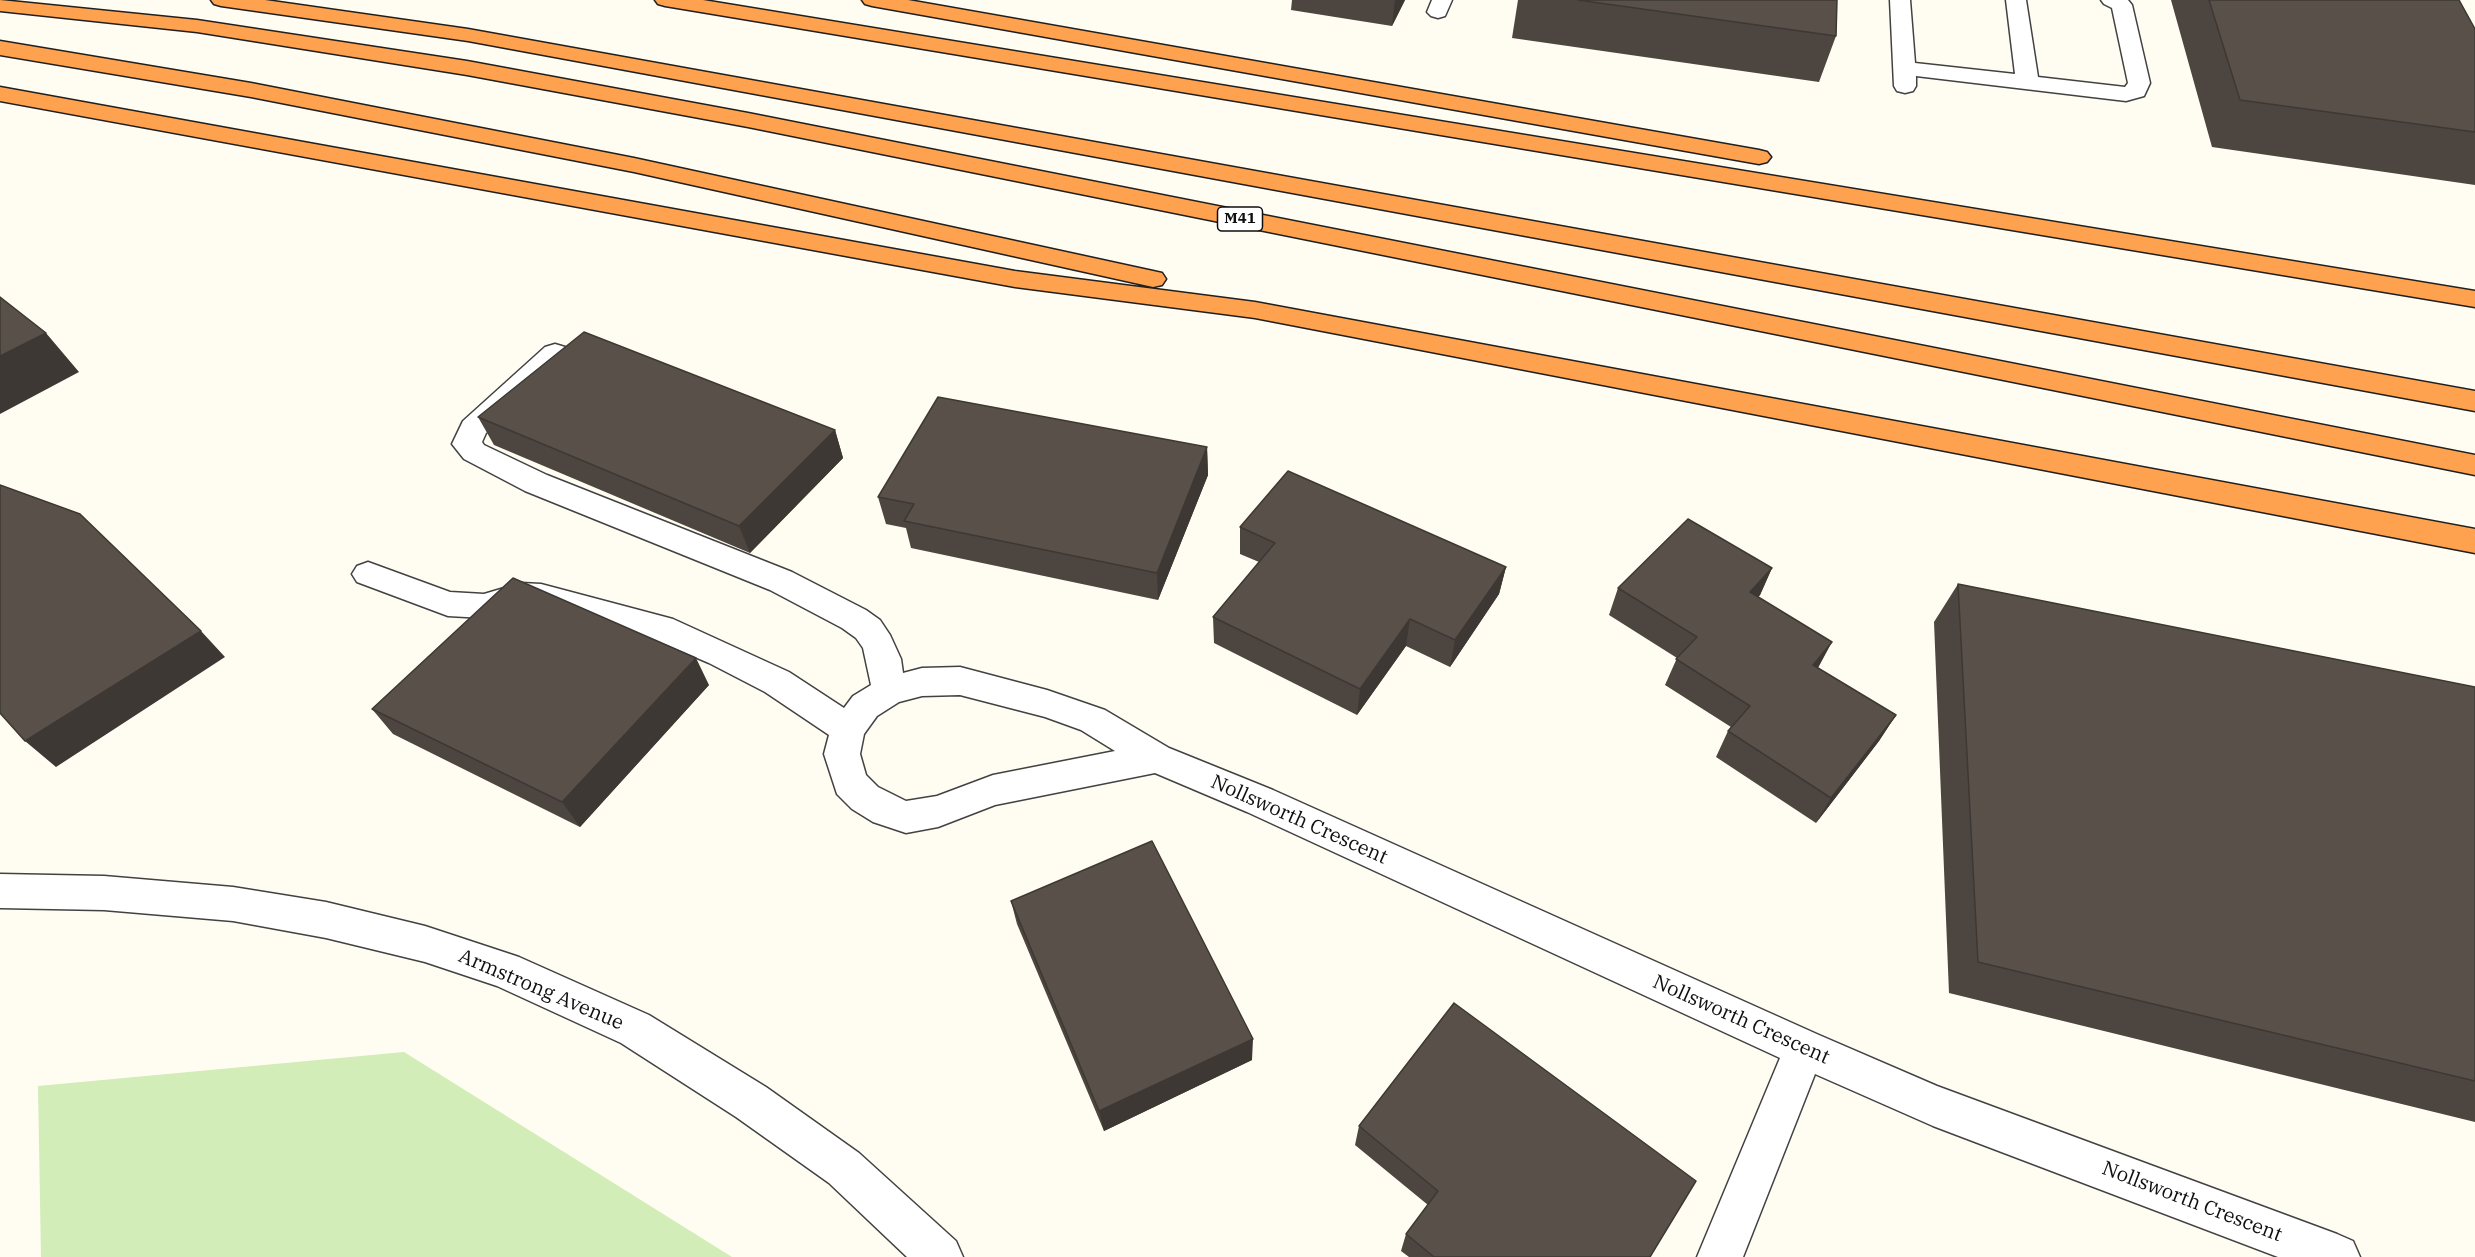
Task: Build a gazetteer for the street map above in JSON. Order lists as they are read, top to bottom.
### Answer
{
  "streets": {
    "highway": ["M41"],
    "street": ["Nollsworth Crescent", "Armstrong Avenue"]
  }
}
